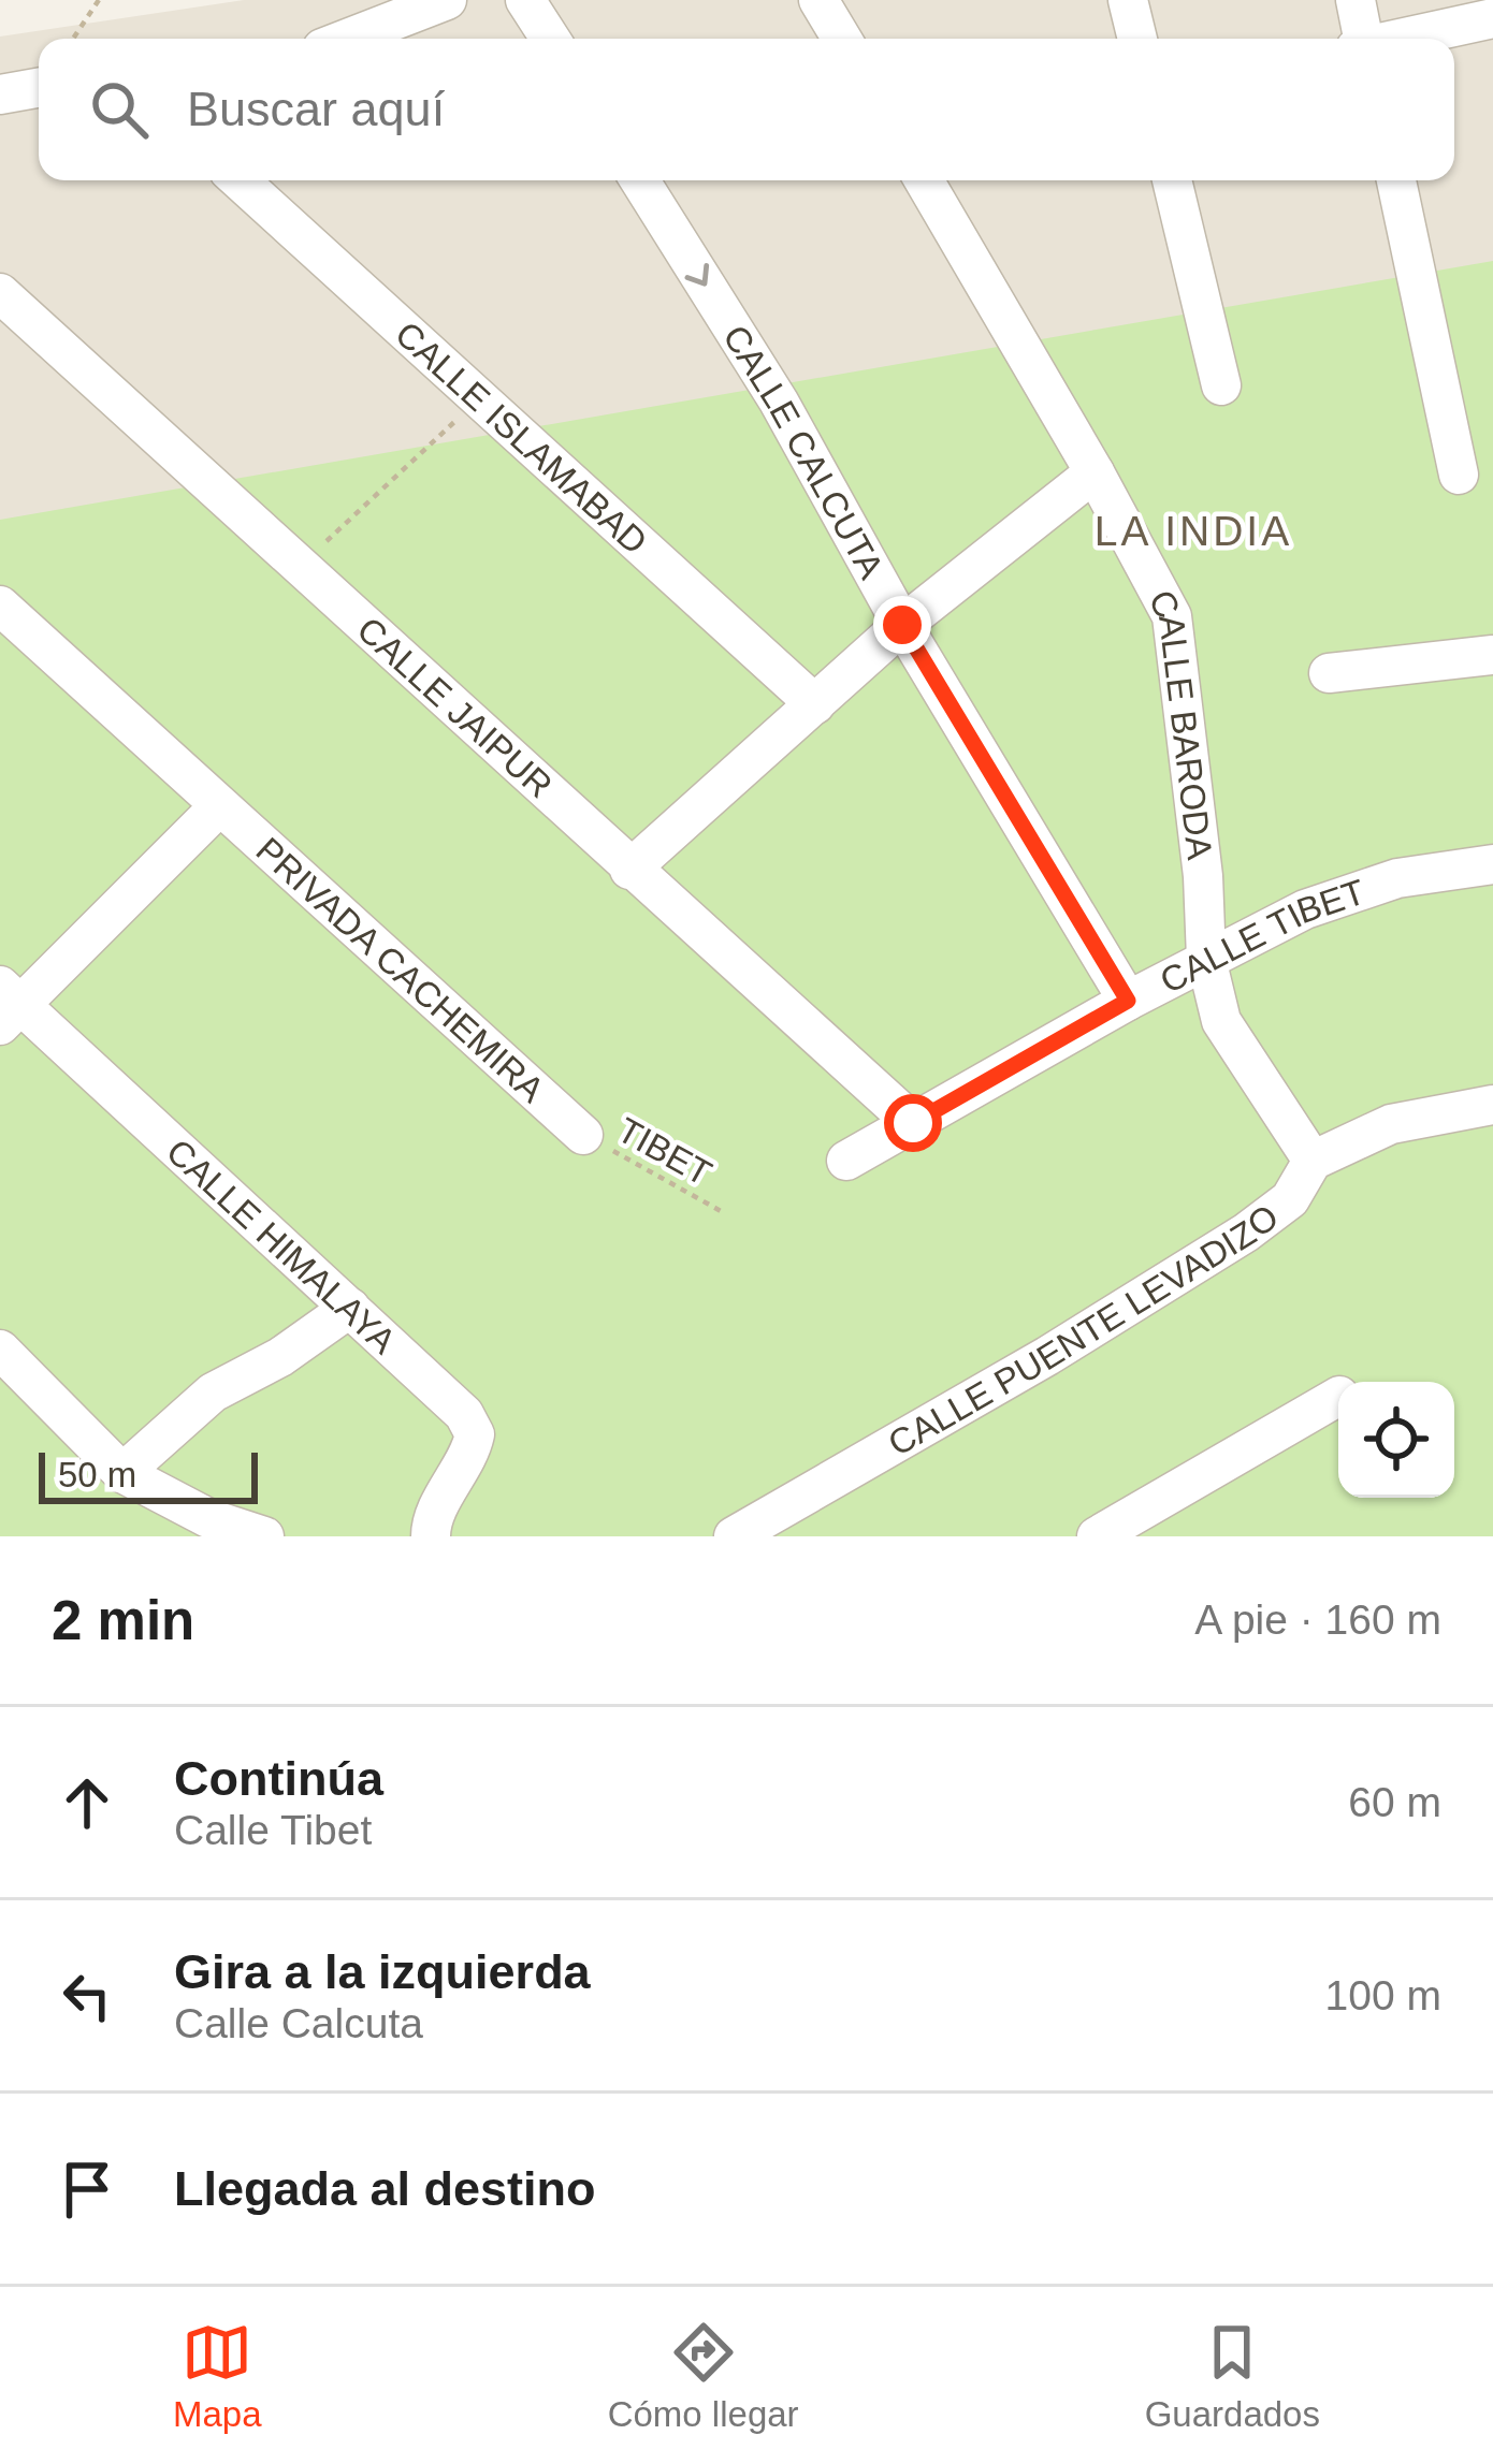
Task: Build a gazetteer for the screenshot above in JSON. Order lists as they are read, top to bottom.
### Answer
{
  "streets": {
    "street": [
      "CALLE ISLAMABAD",
      "CALLE CALCUTA",
      "CALLE JAIPUR",
      "CALLE BARODA",
      "CALLE TIBET",
      "PRIVADA CACHEMIRA",
      "CALLE HIMALAYA",
      "CALLE PUENTE LEVADIZO"
    ],
    "path": ["TIBET"]
  },
  "crossings": [
    ["CALLE CALCUTA", "CALLE TIBET"],
    ["CALLE JAIPUR", "CALLE TIBET"],
    ["CALLE BARODA", "CALLE TIBET"],
    ["CALLE BARODA", "CALLE PUENTE LEVADIZO"],
    ["PRIVADA CACHEMIRA", "TIBET"]
  ],
  "one_way": ["CALLE CALCUTA"],
  "districts": ["LA INDIA"],
  "scale_bar": "50 m",
  "page": {
    "search": "Buscar aquí",
    "scale": "50 m",
    "heading": ["2 min", "A pie · 160 m"],
    "list": [
      ["Continúa", "Calle Tibet", "60 m"],
      ["Gira a la izquierda", "Calle Calcuta", "100 m"],
      "Llegada al destino"
    ],
    "nav": ["Mapa", "Cómo llegar", "Guardados"]
  }
}
